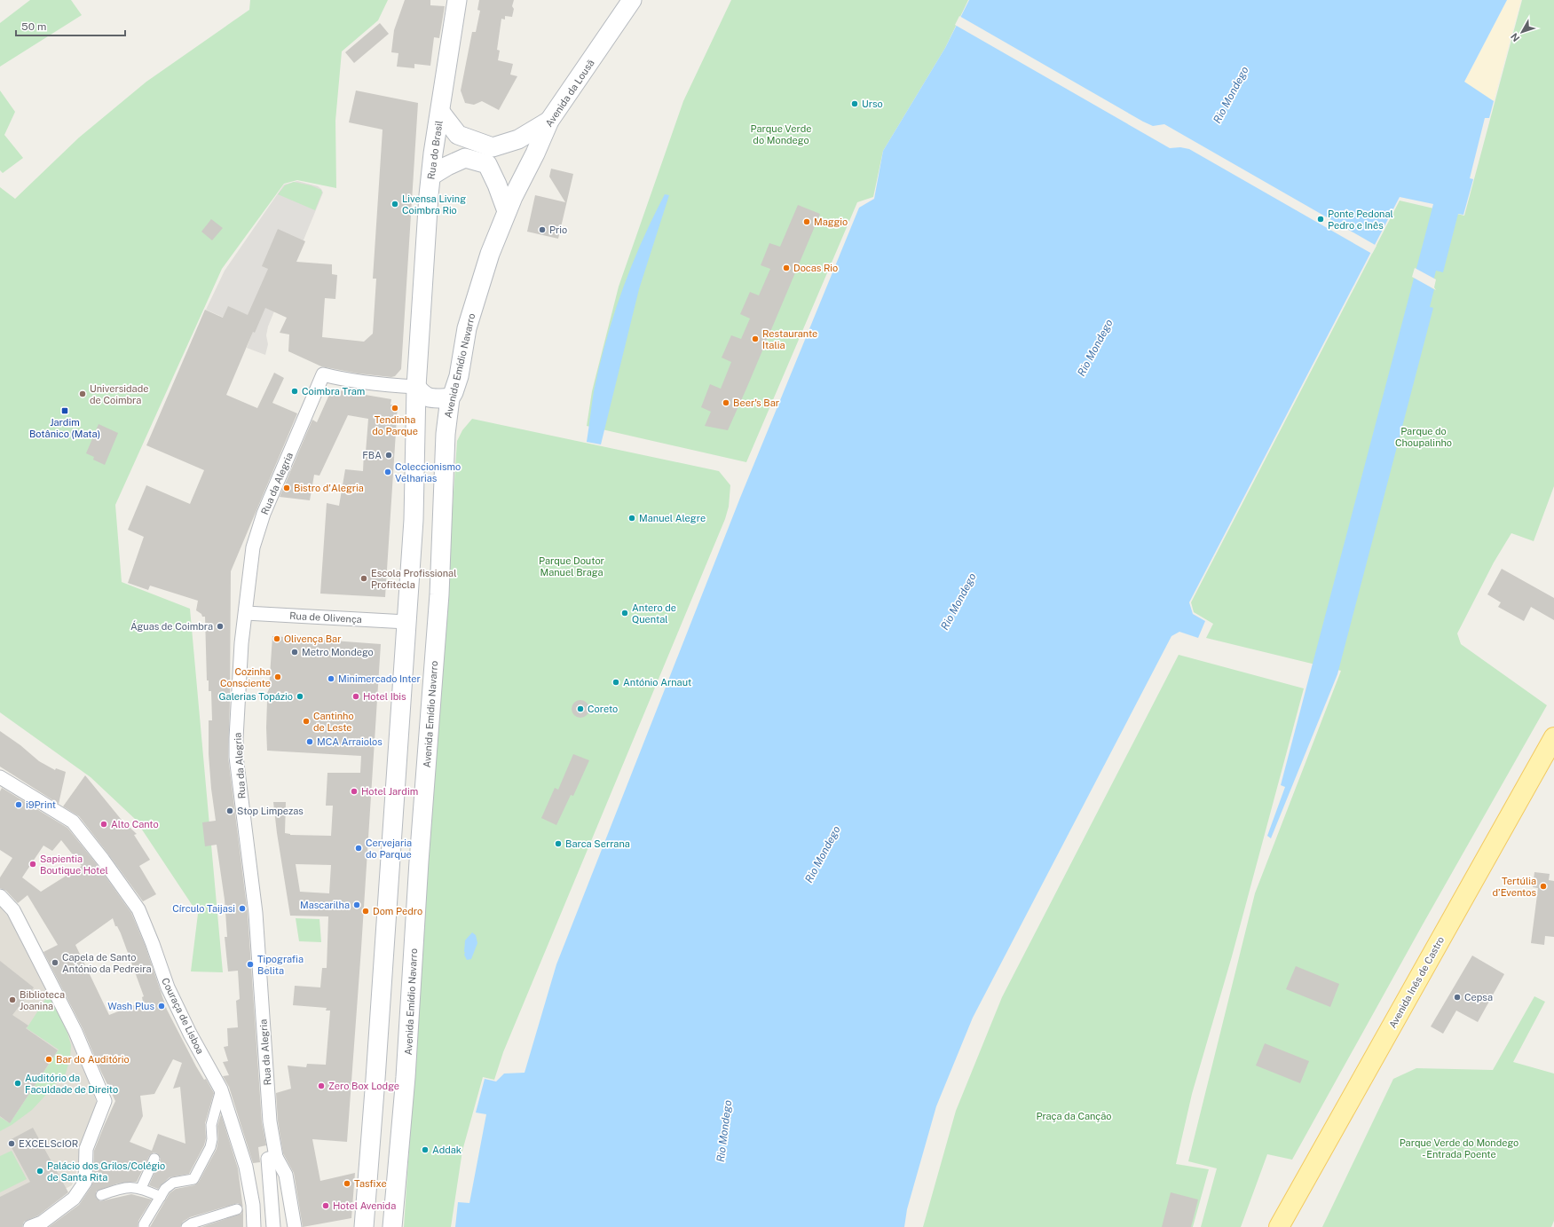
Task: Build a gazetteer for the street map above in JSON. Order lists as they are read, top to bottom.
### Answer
{
  "streets": {
    "main road": [
      "Avenida da Lousã",
      "Rua do Brasil",
      "Avenida Emídio Navarro",
      "Avenida Inês de Castro"
    ],
    "street": ["Rua da Alegria", "Rua de Olivença", "Couraça de Lisboa"]
  },
  "crossings": [
    ["Avenida da Lousã", "Avenida Emídio Navarro"],
    ["Rua do Brasil", "Rua da Alegria"],
    ["Rua da Alegria", "Rua de Olivença"]
  ],
  "water": ["Rio Mondego"],
  "parks": [
    "Parque Verde do Mondego",
    "Parque do Choupalinho",
    "Parque Doutor Manuel Braga",
    "Praça da Canção",
    "Parque Verde do Mondego - Entrada Poente"
  ],
  "places": {
    "other": [
      "Urso",
      "Livensa Living Coimbra Rio",
      "Ponte Pedonal Pedro e Inês",
      "Maggio",
      "Prio",
      "Docas Rio",
      "Restaurante Italia",
      "Coimbra Tram",
      "Universidade de Coimbra",
      "Beer's Bar",
      "Tendinha do Parque",
      "FBA",
      "Coleccionismo Velharias",
      "Bistro d'Alegria",
      "Manuel Alegre",
      "Escola Profissional Profitecla",
      "Antero de Quental",
      "Águas de Coimbra",
      "Olivença Bar",
      "Metro Mondego",
      "Cozinha Consciente",
      "Minimercado Inter",
      "António Arnaut",
      "Galerias Topázio",
      "Hotel Ibis",
      "Coreto",
      "Cantinho de Leste",
      "MCA Arraiolos",
      "Hotel Jardim",
      "i9Print",
      "Stop Limpezas",
      "Alto Canto",
      "Barca Serrana",
      "Cervejaria do Parque",
      "Sapientia Boutique Hotel",
      "Tertúlia d’Eventos",
      "Mascarilha",
      "Círculo Taijasi",
      "Dom Pedro",
      "Capela de Santo António da Pedreira",
      "Tipografia Belita",
      "Cepsa",
      "Biblioteca Joanina",
      "Wash Plus",
      "Bar do Auditório",
      "Auditório da Faculdade de Direito",
      "Zero Box Lodge",
      "EXCELScIOR",
      "Addak",
      "Palácio dos Grilos/Colégio de Santa Rita",
      "Tasfixe",
      "Hotel Avenida"
    ],
    "transit": ["Jardim Botânico (Mata)"]
  },
  "scale_bar": "50 m",
  "north": "bottom left"
}
